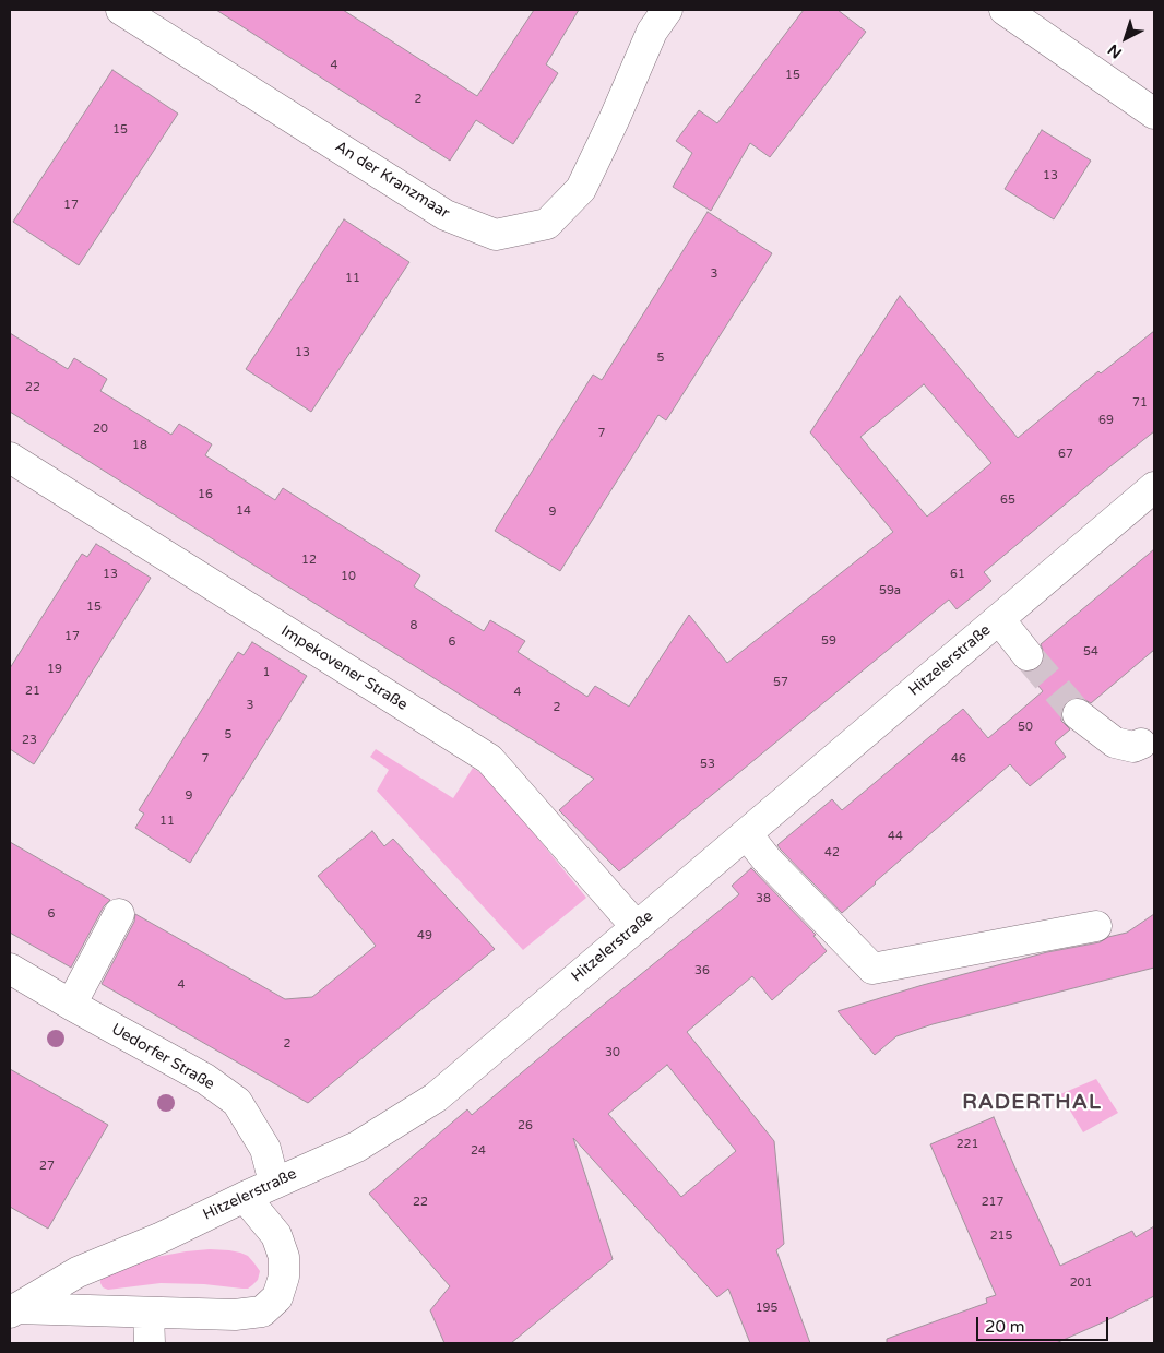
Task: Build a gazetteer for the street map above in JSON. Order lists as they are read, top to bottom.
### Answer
{
  "streets": {
    "street": [
      "An der Kranzmaar",
      "Hitzelerstraße",
      "Impekovener Straße",
      "Uedorfer Straße"
    ]
  },
  "crossings": [
    ["Hitzelerstraße", "Impekovener Straße"],
    ["Hitzelerstraße", "Uedorfer Straße"]
  ],
  "districts": ["RADERTHAL"],
  "house_numbers": [
    "4",
    "15",
    "2",
    "15",
    "13",
    "17",
    "3",
    "11",
    "13",
    "5",
    "22",
    "71",
    "69",
    "20",
    "7",
    "18",
    "67",
    "16",
    "65",
    "14",
    "9",
    "12",
    "13",
    "61",
    "10",
    "59a",
    "15",
    "8",
    "17",
    "59",
    "6",
    "54",
    "19",
    "1",
    "57",
    "21",
    "4",
    "3",
    "2",
    "50",
    "5",
    "23",
    "7",
    "46",
    "53",
    "9",
    "11",
    "44",
    "42",
    "38",
    "6",
    "49",
    "36",
    "4",
    "2",
    "30",
    "26",
    "221",
    "24",
    "27",
    "22",
    "217",
    "215",
    "201",
    "195"
  ],
  "scale_bar": "20 m",
  "north": "bottom left"
}
